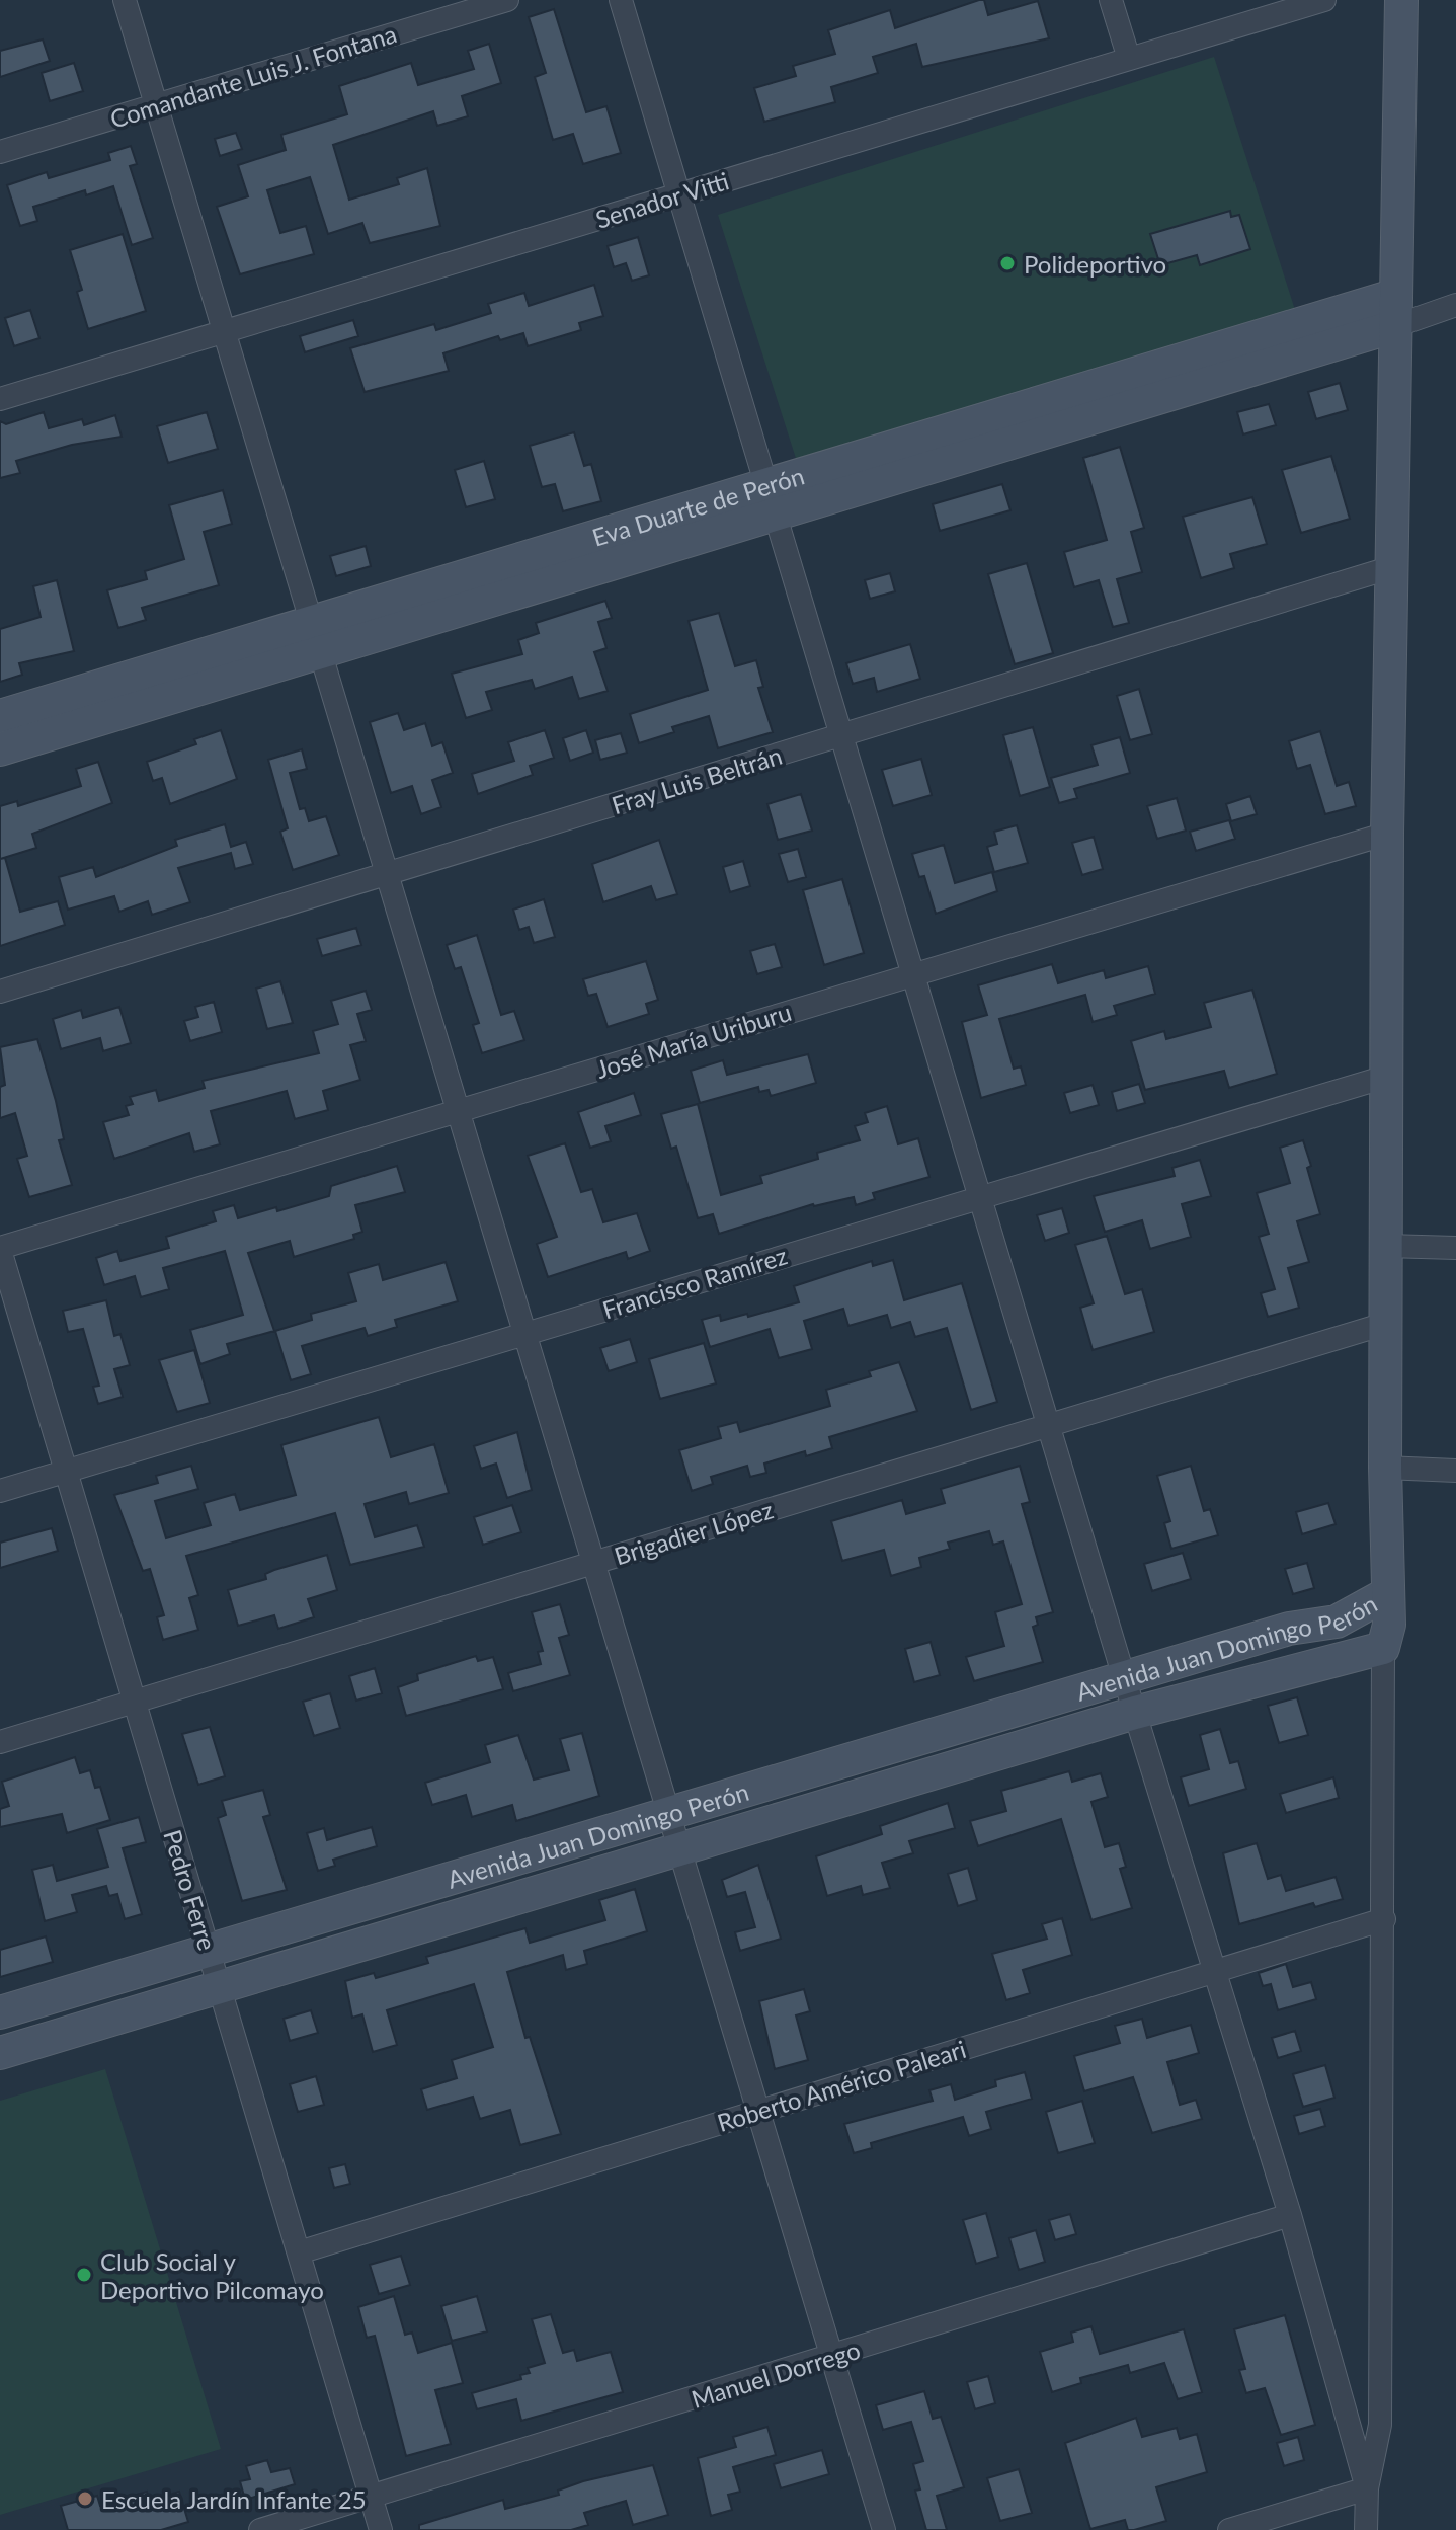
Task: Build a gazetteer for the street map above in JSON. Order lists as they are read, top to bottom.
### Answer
{
  "streets": {
    "street": [
      "Comandante Luis J. Fontana",
      "Senador Vitti",
      "Eva Duarte de Perón",
      "Fray Luis Beltrán",
      "José María Uriburu",
      "Francisco Ramírez",
      "Brigadier López",
      "Avenida Juan Domingo Perón",
      "Pedro Ferre",
      "Roberto Américo Paleari",
      "Manuel Dorrego"
    ]
  },
  "crossings": [
    ["José María Uriburu", "Pedro Ferre"],
    ["Francisco Ramírez", "Pedro Ferre"],
    ["Brigadier López", "Pedro Ferre"],
    ["Avenida Juan Domingo Perón", "Pedro Ferre"],
    ["Pedro Ferre", "Roberto Américo Paleari"],
    ["Pedro Ferre", "Manuel Dorrego"]
  ],
  "places": ["Polideportivo", "Club Social y Deportivo Pilcomayo", "Escuela Jardín Infante 25"]
}
